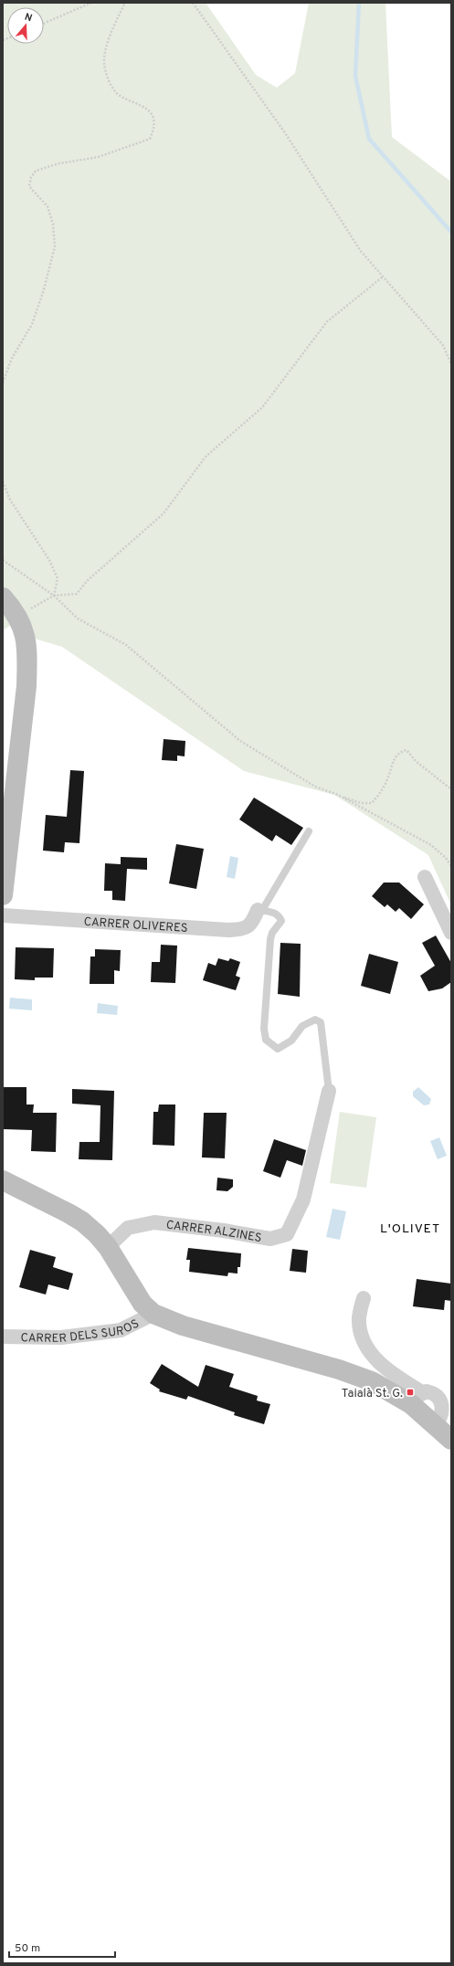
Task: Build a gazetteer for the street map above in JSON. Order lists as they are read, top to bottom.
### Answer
{
  "streets": {
    "street": ["CARRER OLIVERES", "CARRER ALZINES", "CARRER DELS SUROS"]
  },
  "districts": ["L'OLIVET"],
  "places": {
    "transit": ["Taialà St. G."]
  },
  "scale_bar": "50 m",
  "north": "top"
}
